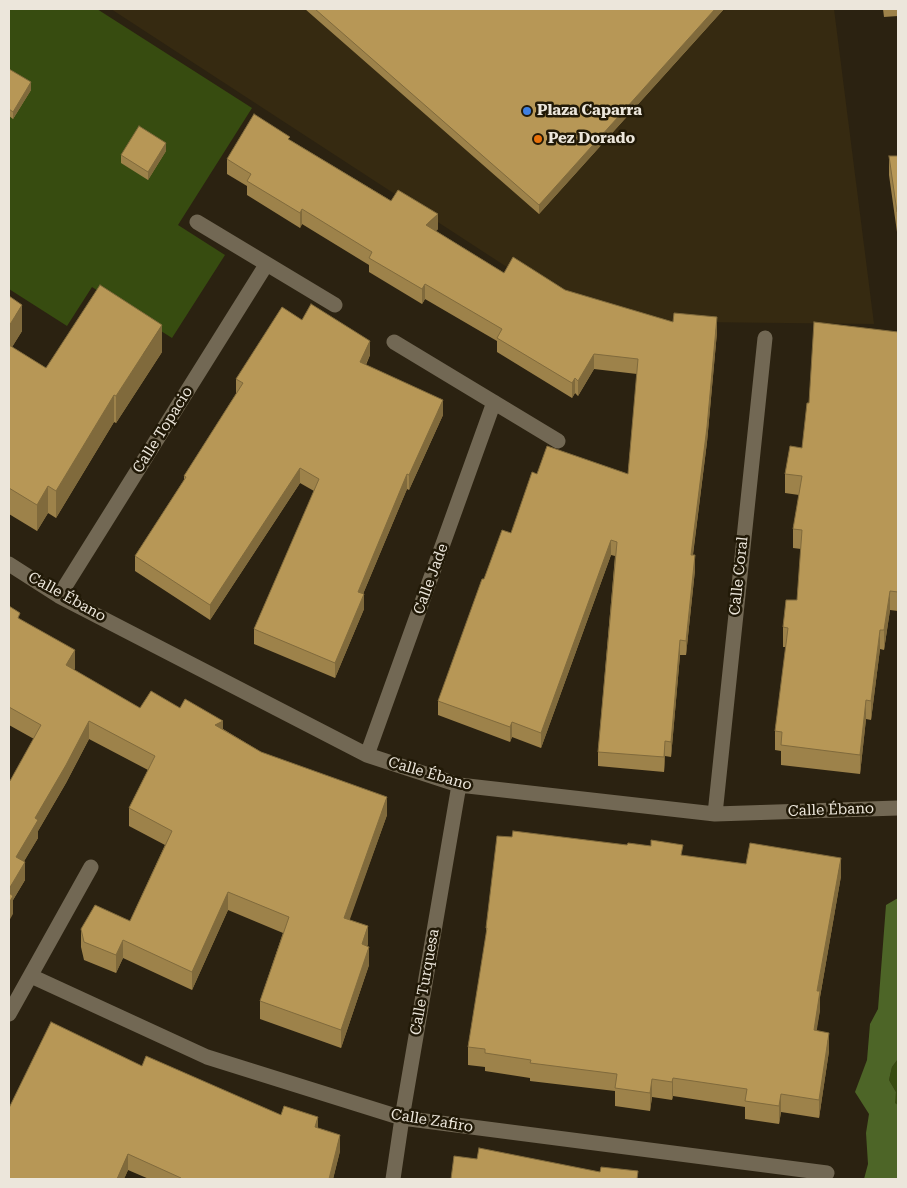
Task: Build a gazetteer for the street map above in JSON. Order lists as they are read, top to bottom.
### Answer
{
  "streets": {
    "street": [
      "Calle Topacio",
      "Calle Coral",
      "Calle Jade",
      "Calle Ébano",
      "Calle Turquesa",
      "Calle Zafiro"
    ]
  },
  "crossings": [
    ["Calle Topacio", "Calle Ébano"],
    ["Calle Coral", "Calle Ébano"],
    ["Calle Jade", "Calle Ébano"],
    ["Calle Ébano", "Calle Turquesa"],
    ["Calle Turquesa", "Calle Zafiro"]
  ],
  "places": ["Plaza Caparra", "Pez Dorado"]
}
